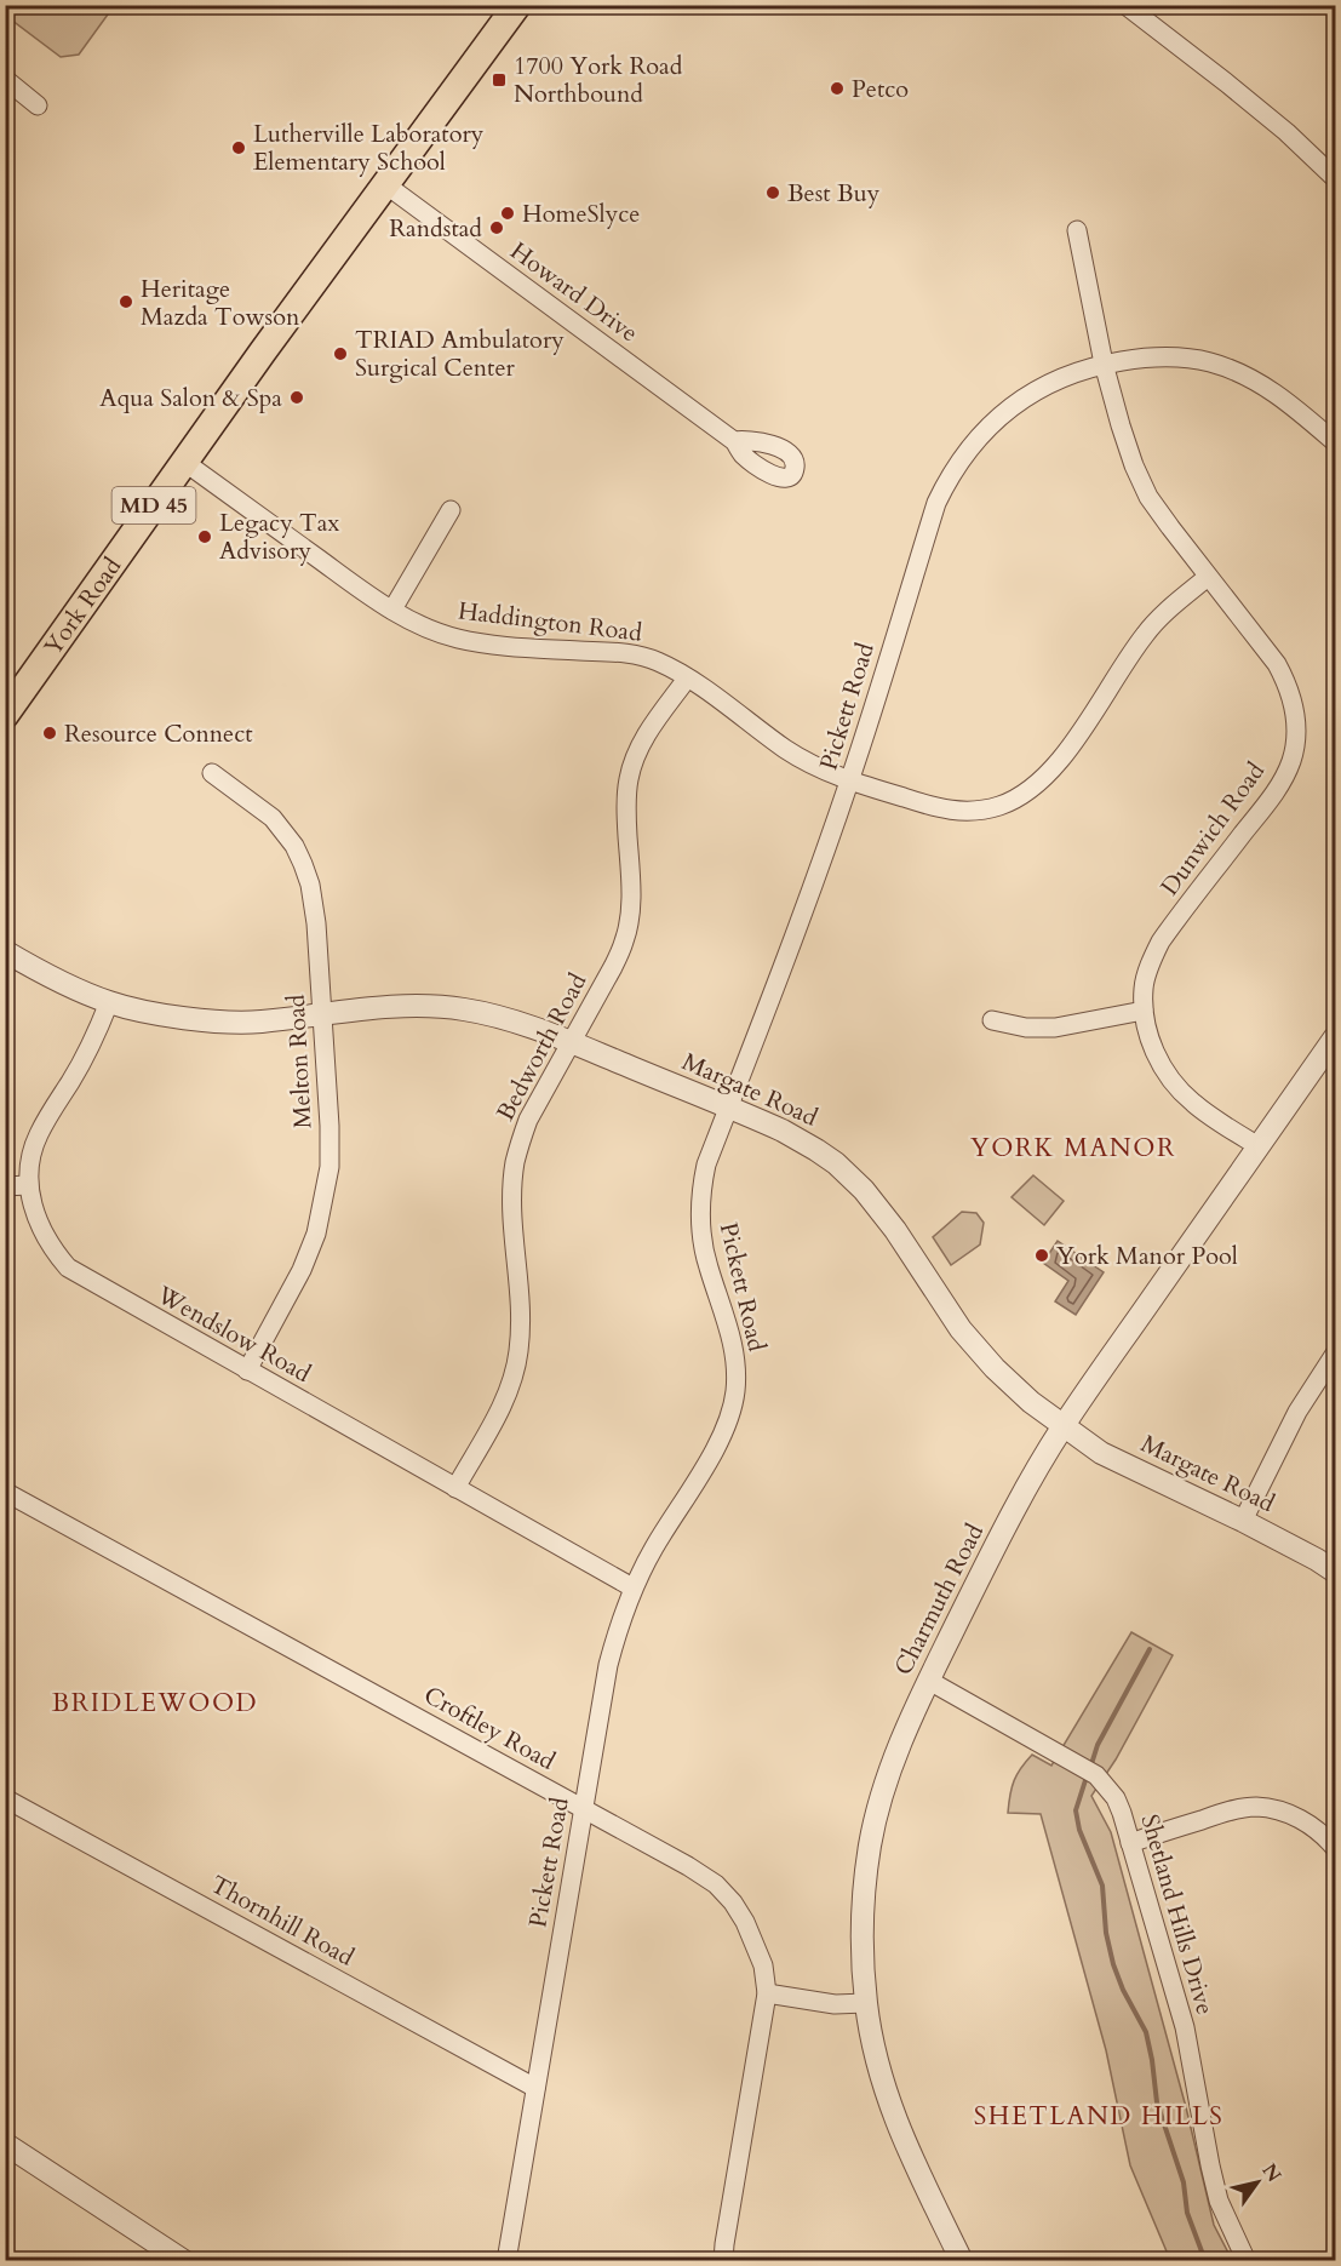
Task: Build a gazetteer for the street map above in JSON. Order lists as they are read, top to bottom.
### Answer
{
  "streets": {
    "main road": ["MD 45", "York Road"],
    "street": [
      "Howard Drive",
      "Haddington Road",
      "Pickett Road",
      "Dunwich Road",
      "Bedworth Road",
      "Melton Road",
      "Margate Road",
      "Wendslow Road",
      "Charmuth Road",
      "Croftley Road",
      "Shetland Hills Drive",
      "Thornhill Road"
    ]
  },
  "crossings": [
    ["Howard Drive", "York Road"],
    ["York Road", "Haddington Road"],
    ["Haddington Road", "Pickett Road"],
    ["Haddington Road", "Dunwich Road"],
    ["Haddington Road", "Bedworth Road"],
    ["Pickett Road", "Dunwich Road"],
    ["Pickett Road", "Margate Road"],
    ["Pickett Road", "Wendslow Road"],
    ["Pickett Road", "Croftley Road"],
    ["Pickett Road", "Thornhill Road"],
    ["Dunwich Road", "Charmuth Road"],
    ["Bedworth Road", "Margate Road"],
    ["Bedworth Road", "Wendslow Road"],
    ["Melton Road", "Margate Road"],
    ["Melton Road", "Wendslow Road"],
    ["Margate Road", "Wendslow Road"],
    ["Margate Road", "Charmuth Road"],
    ["Charmuth Road", "Shetland Hills Drive"]
  ],
  "districts": ["YORK MANOR", "BRIDLEWOOD", "SHETLAND HILLS"],
  "places": {
    "transit": ["1700 York Road Northbound"],
    "other": [
      "Petco",
      "Lutherville Laboratory Elementary School",
      "Best Buy",
      "HomeSlyce",
      "Randstad",
      "Heritage Mazda Towson",
      "TRIAD Ambulatory Surgical Center",
      "Aqua Salon & Spa",
      "Legacy Tax Advisory",
      "Resource Connect",
      "York Manor Pool"
    ]
  },
  "north": "top right"
}
